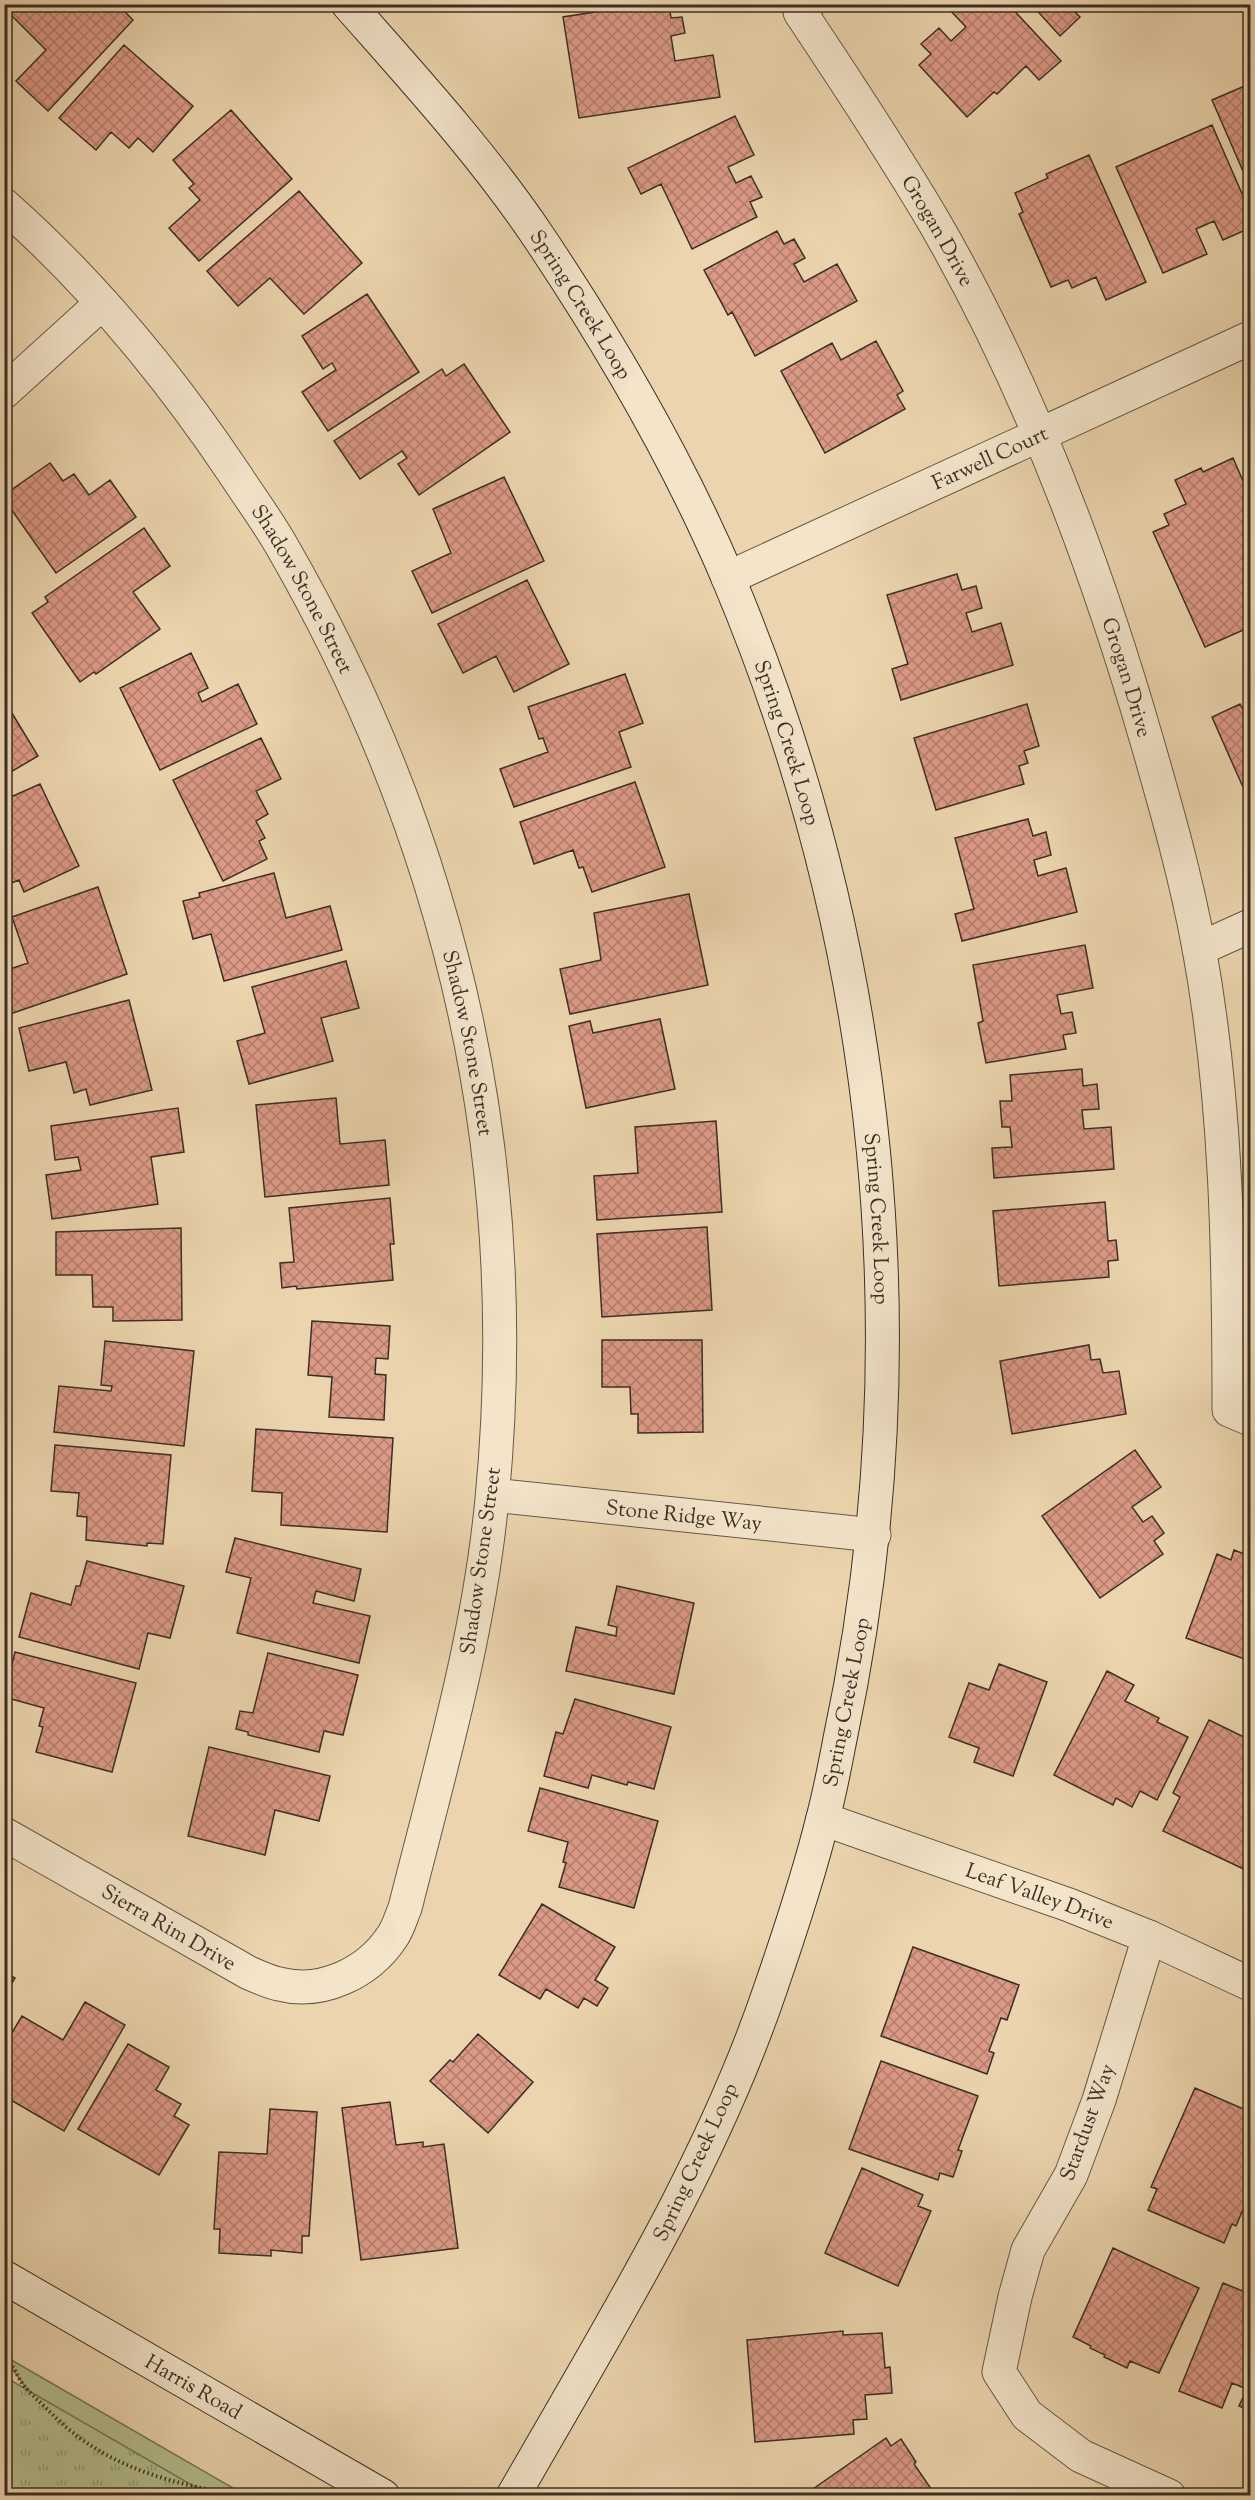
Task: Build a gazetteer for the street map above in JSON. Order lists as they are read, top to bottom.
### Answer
{
  "streets": {
    "street": [
      "Grogan Drive",
      "Spring Creek Loop",
      "Farwell Court",
      "Shadow Stone Street",
      "Stone Ridge Way",
      "Leaf Valley Drive",
      "Sierra Rim Drive",
      "Stardust Way",
      "Harris Road"
    ]
  },
  "crossings": [
    ["Grogan Drive", "Farwell Court"],
    ["Spring Creek Loop", "Farwell Court"],
    ["Spring Creek Loop", "Stone Ridge Way"],
    ["Spring Creek Loop", "Leaf Valley Drive"],
    ["Shadow Stone Street", "Stone Ridge Way"],
    ["Shadow Stone Street", "Sierra Rim Drive"],
    ["Leaf Valley Drive", "Stardust Way"]
  ]
}
